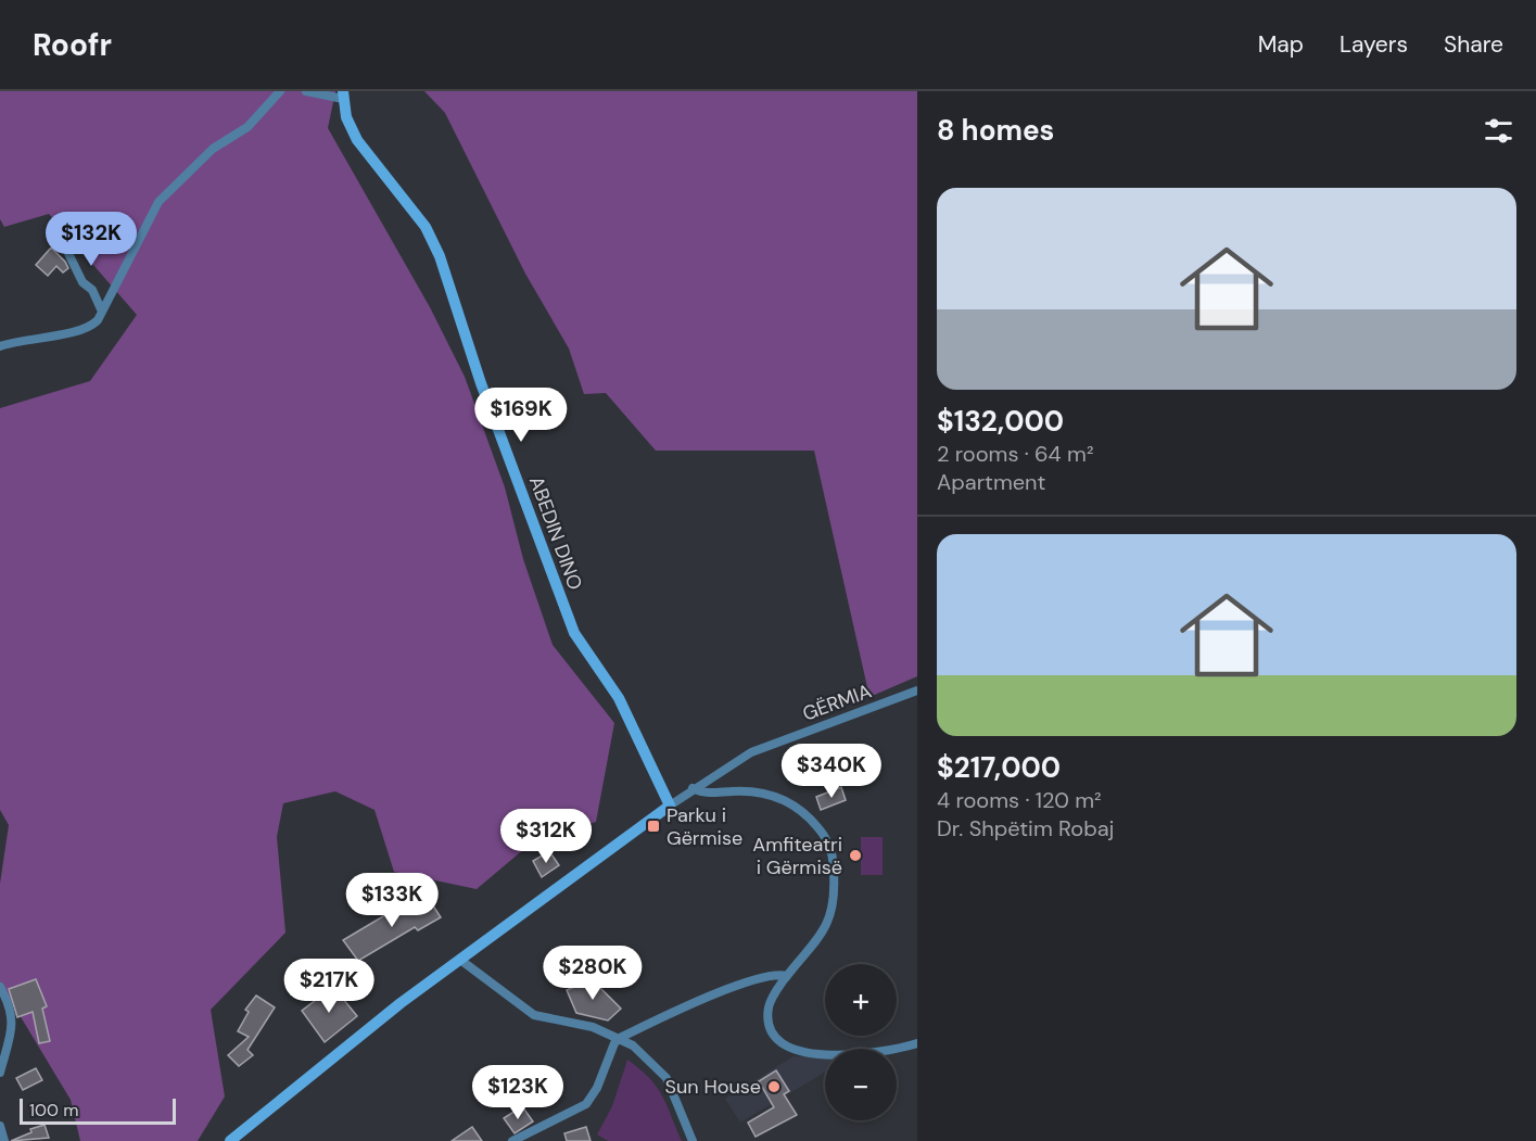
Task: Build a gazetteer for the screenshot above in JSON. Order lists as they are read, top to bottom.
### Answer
{
  "streets": {
    "street": ["ABEDIN DINO", "GËRMIA"]
  },
  "crossings": [
    ["ABEDIN DINO", "GËRMIA"]
  ],
  "places": {
    "transit": ["Parku i Gërmise"],
    "other": ["Amfiteatri i Gërmisë", "Sun House"]
  },
  "scale_bar": "100 m",
  "page": {
    "header": "Roofr",
    "nav": ["Map", "Layers", "Share"],
    "heading": "8 homes",
    "list": [
      {
        "name": "$132,000",
        "note": "2 rooms · 64 m² · Apartment"
      },
      {
        "name": "$217,000",
        "note": "4 rooms · 120 m² · Dr. Shpëtim Robaj"
      }
    ],
    "price": [
      "$132K",
      "$169K",
      "$340K",
      "$312K",
      "$133K",
      "$280K",
      "$217K",
      "$123K"
    ],
    "map_buttons": ["+", "−"],
    "scale": "100 m"
  }
}
